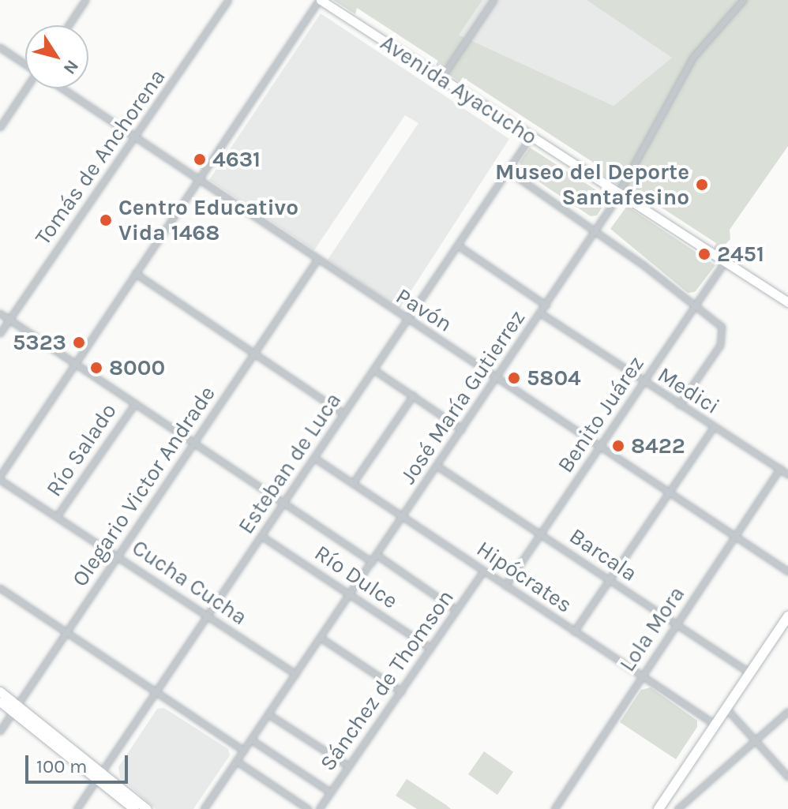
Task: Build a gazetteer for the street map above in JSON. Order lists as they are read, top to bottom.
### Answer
{
  "streets": {
    "main road": ["Avenida Ayacucho"],
    "street": [
      "Tomás de Anchorena",
      "Pavón",
      "Medici",
      "José María Gutierrez",
      "Benito Juárez",
      "Río Salado",
      "Esteban de Luca",
      "Olegario Victor Andrade",
      "Barcala",
      "Río Dulce",
      "Hipócrates",
      "Cucha Cucha",
      "Lola Mora",
      "Sánchez de Thomson"
    ]
  },
  "crossings": [
    ["Avenida Ayacucho", "José María Gutierrez"],
    ["Avenida Ayacucho", "Benito Juárez"],
    ["Avenida Ayacucho", "Esteban de Luca"],
    ["Tomás de Anchorena", "Pavón"],
    ["Pavón", "José María Gutierrez"],
    ["Pavón", "Benito Juárez"],
    ["Pavón", "Esteban de Luca"],
    ["Pavón", "Olegario Victor Andrade"],
    ["Pavón", "Lola Mora"],
    ["Medici", "José María Gutierrez"],
    ["Medici", "Benito Juárez"],
    ["Medici", "Lola Mora"],
    ["José María Gutierrez", "Barcala"],
    ["José María Gutierrez", "Río Dulce"],
    ["José María Gutierrez", "Hipócrates"],
    ["José María Gutierrez", "Cucha Cucha"],
    ["Benito Juárez", "Barcala"],
    ["Benito Juárez", "Hipócrates"],
    ["Río Salado", "Cucha Cucha"],
    ["Esteban de Luca", "Río Dulce"],
    ["Esteban de Luca", "Hipócrates"],
    ["Esteban de Luca", "Cucha Cucha"],
    ["Olegario Victor Andrade", "Cucha Cucha"],
    ["Barcala", "Lola Mora"],
    ["Río Dulce", "Sánchez de Thomson"],
    ["Hipócrates", "Lola Mora"],
    ["Hipócrates", "Sánchez de Thomson"]
  ],
  "places": [
    "4631",
    "Museo del Deporte Santafesino",
    "Centro Educativo Vida 1468",
    "2451",
    "5323",
    "8000",
    "5804",
    "8422"
  ],
  "scale_bar": "100 m",
  "north": "bottom right"
}
